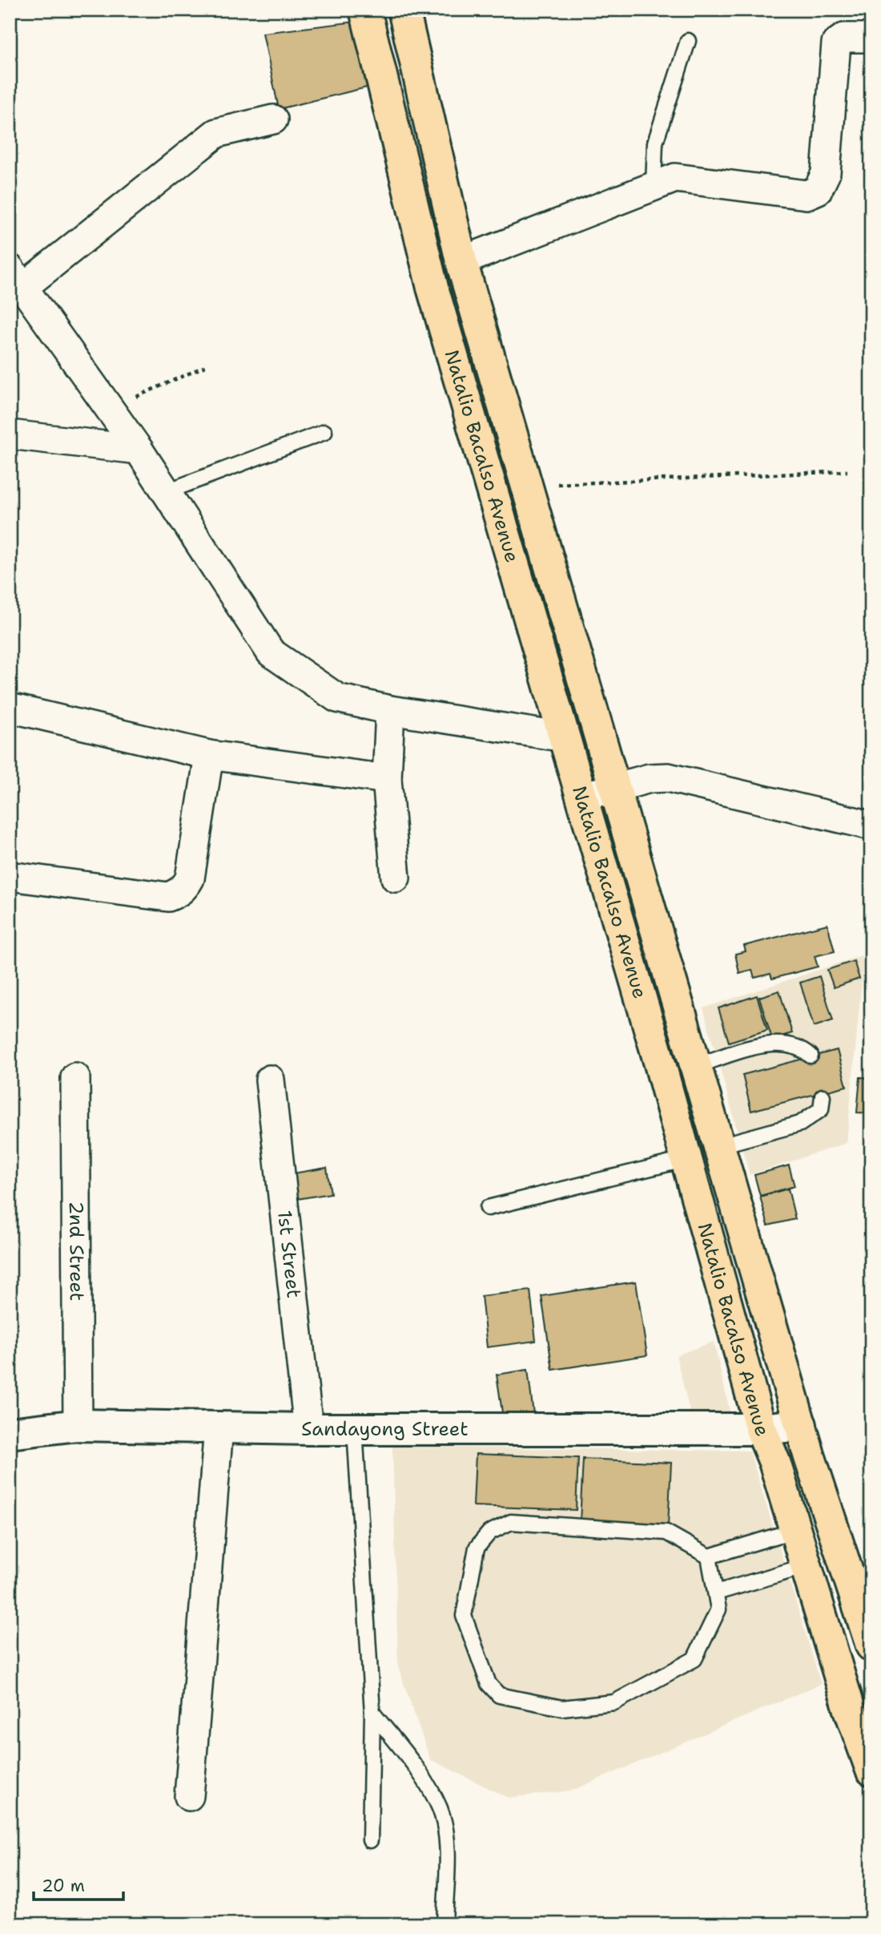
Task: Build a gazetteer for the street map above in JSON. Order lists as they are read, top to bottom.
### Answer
{
  "streets": {
    "highway": ["Natalio Bacalso Avenue"],
    "street": ["2nd Street", "1st Street", "Sandayong Street"]
  },
  "crossings": [
    ["Natalio Bacalso Avenue", "Sandayong Street"],
    ["2nd Street", "Sandayong Street"],
    ["1st Street", "Sandayong Street"]
  ],
  "scale_bar": "20 m"
}
